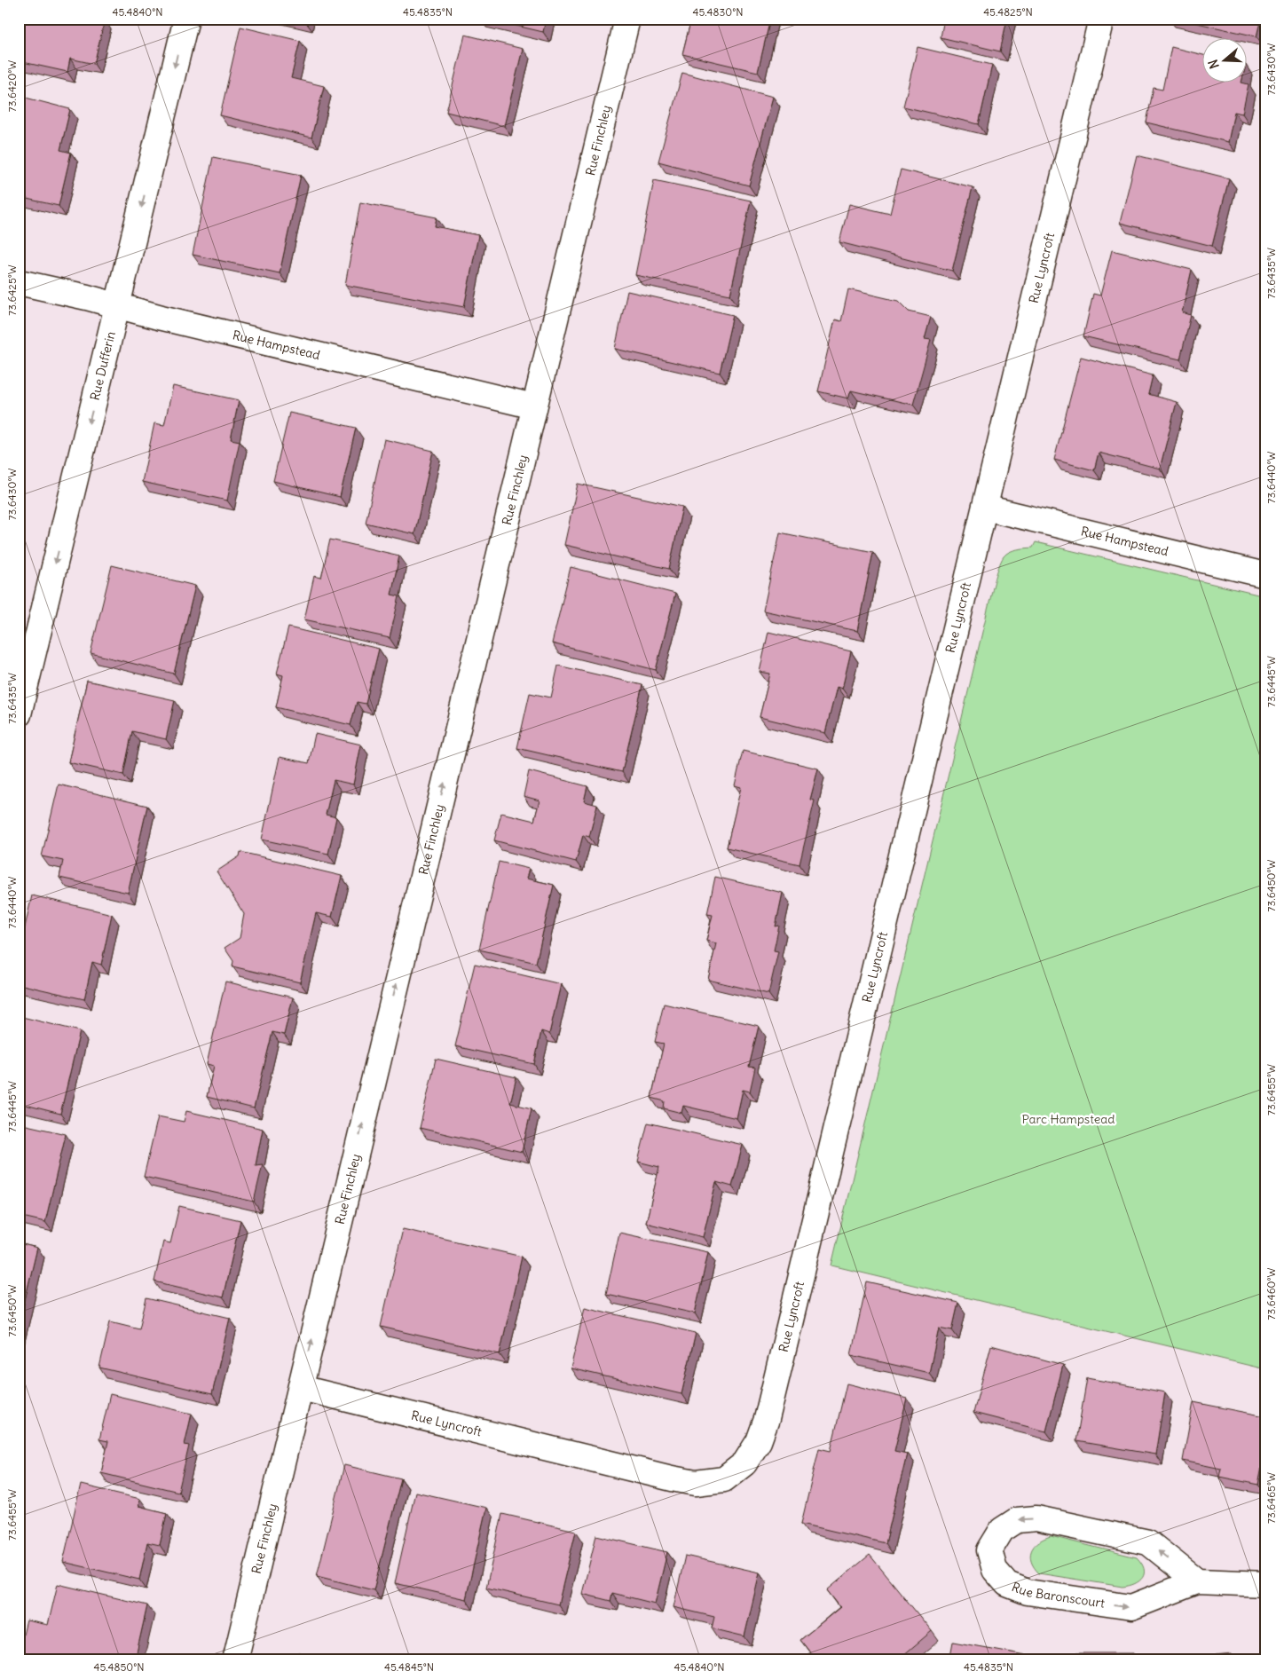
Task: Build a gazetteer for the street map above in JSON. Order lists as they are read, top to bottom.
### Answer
{
  "streets": {
    "street": [
      "Rue Finchley",
      "Rue Lyncroft",
      "Rue Hampstead",
      "Rue Dufferin",
      "Rue Baronscourt"
    ]
  },
  "crossings": [
    ["Rue Finchley", "Rue Lyncroft"],
    ["Rue Finchley", "Rue Hampstead"],
    ["Rue Lyncroft", "Rue Hampstead"],
    ["Rue Hampstead", "Rue Dufferin"]
  ],
  "one_way": ["Rue Finchley", "Rue Dufferin"],
  "parks": ["Parc Hampstead"],
  "north": "left",
  "coordinates": [
    "45.4840°N",
    "45.4835°N",
    "45.4830°N",
    "45.4825°N",
    "73.6430°W",
    "73.6420°W",
    "73.6435°W",
    "73.6425°W",
    "73.6440°W",
    "73.6445°W",
    "73.6450°W",
    "73.6455°W",
    "73.6460°W",
    "73.6465°W",
    "45.4850°N",
    "45.4845°N"
  ]
}
